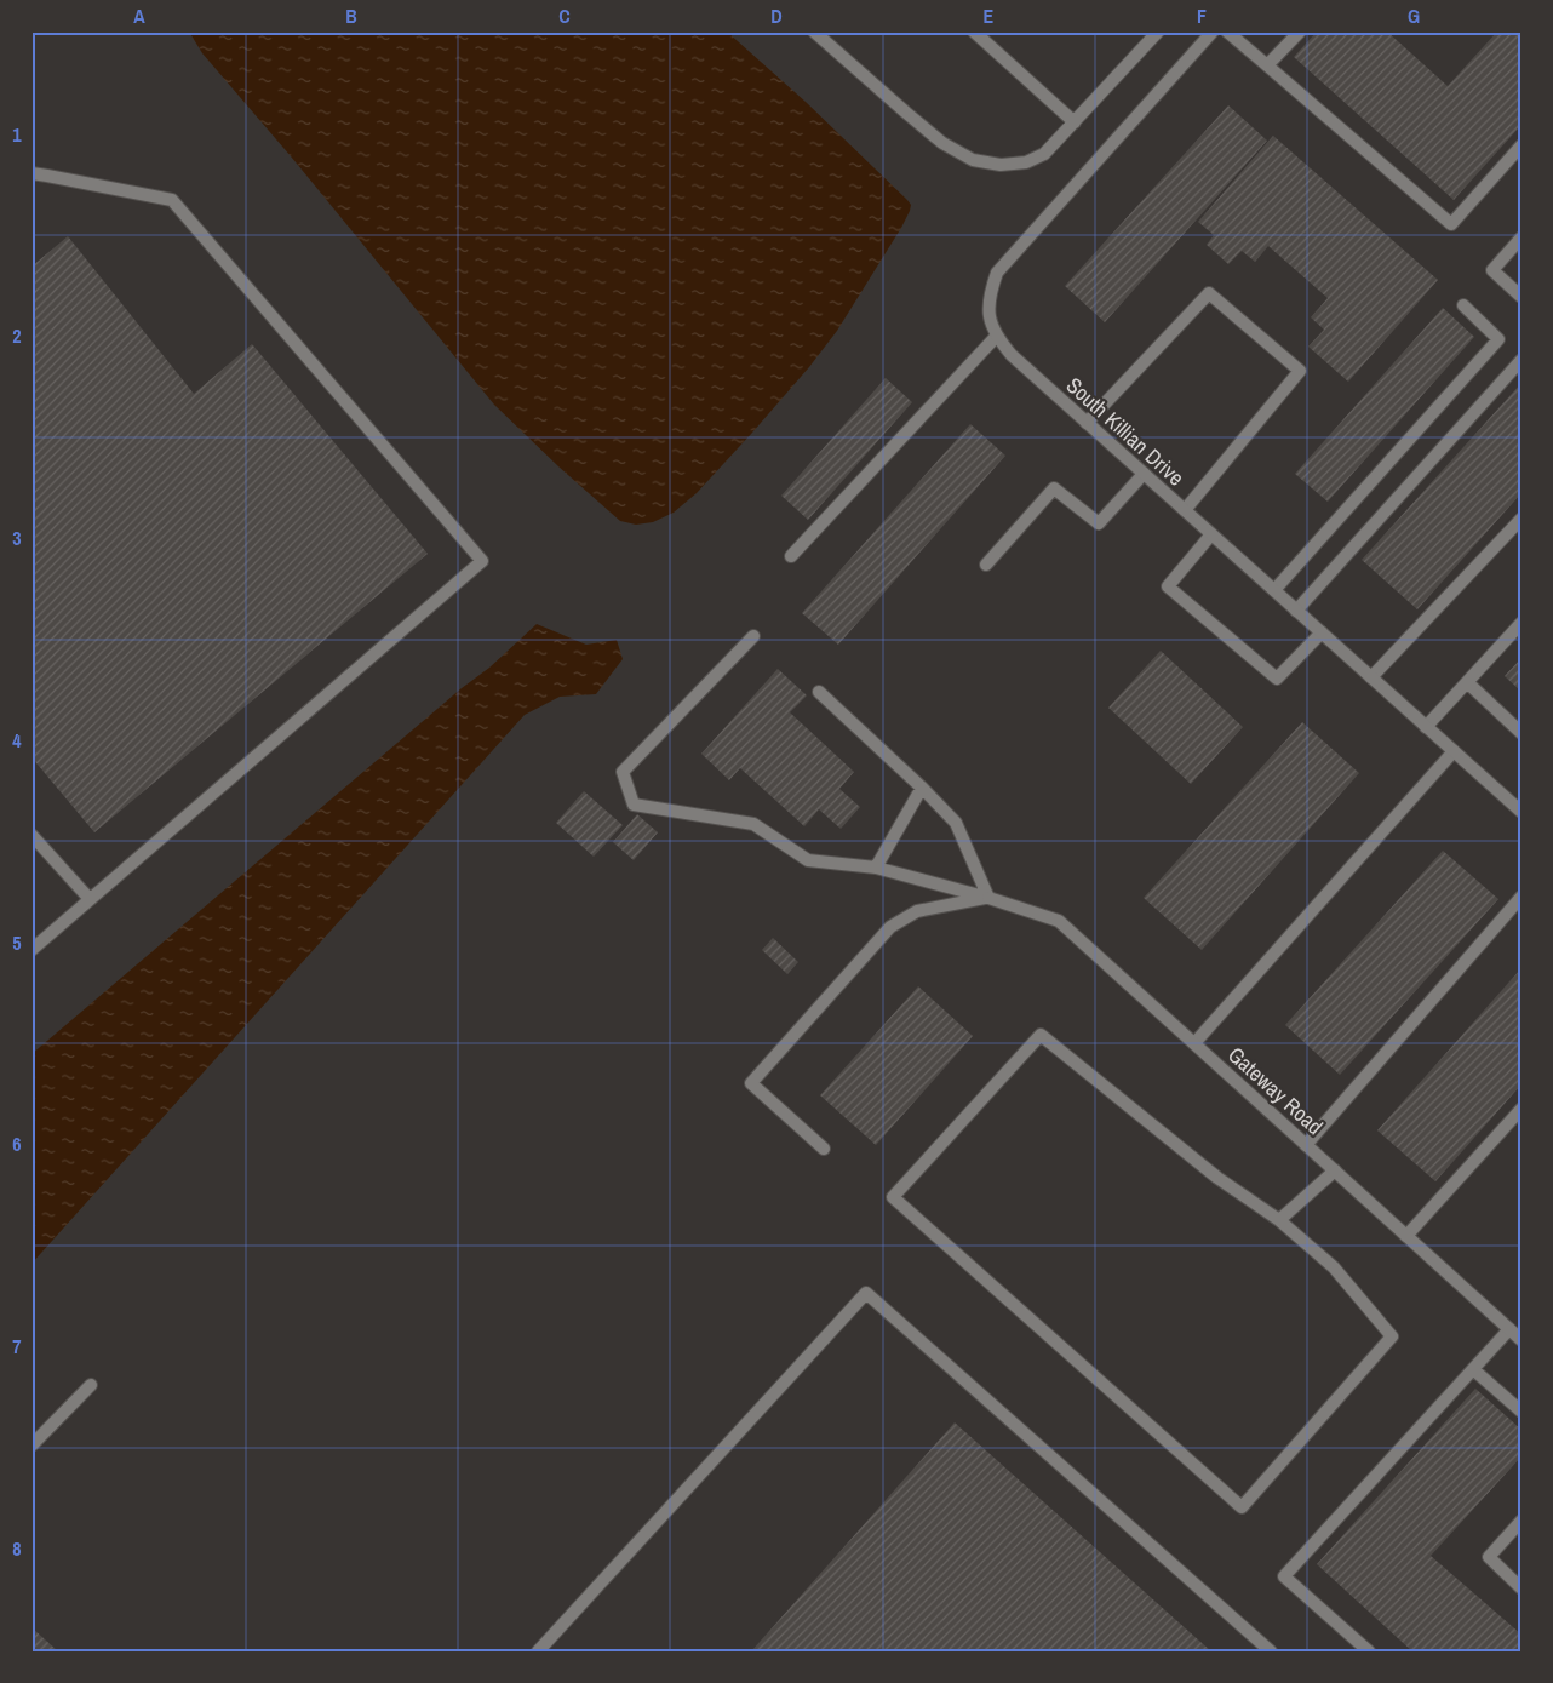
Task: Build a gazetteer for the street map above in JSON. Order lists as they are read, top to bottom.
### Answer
{
  "streets": {
    "street": ["South Killian Drive", "Gateway Road"]
  },
  "grid": {
    "columns": [
      "A",
      "B",
      "C",
      "D",
      "E",
      "F",
      "G"
    ],
    "rows": [
      "1",
      "2",
      "3",
      "4",
      "5",
      "6",
      "7",
      "8"
    ]
  }
}
